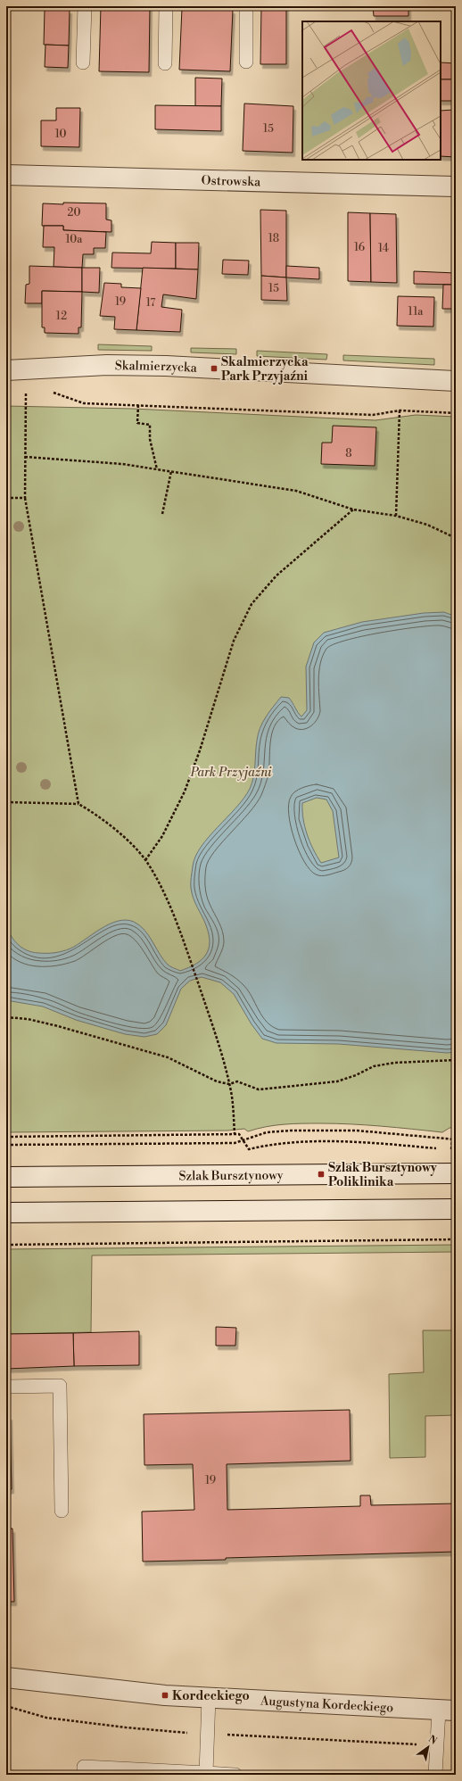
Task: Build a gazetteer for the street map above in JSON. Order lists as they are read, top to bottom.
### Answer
{
  "streets": {
    "street": [
      "Ostrowska",
      "Skalmierzycka",
      "Szlak Bursztynowy",
      "Augustyna Kordeckiego"
    ]
  },
  "parks": ["Park Przyjaźni"],
  "places": {
    "transit": ["Skalmierzycka Park Przyjaźni", "Szlak Bursztynowy Poliklinika", "Kordeckiego"]
  },
  "house_numbers": [
    "15",
    "10",
    "20",
    "18",
    "10a",
    "16",
    "14",
    "15",
    "19",
    "17",
    "11a",
    "12",
    "8",
    "19"
  ],
  "north": "top right"
}
